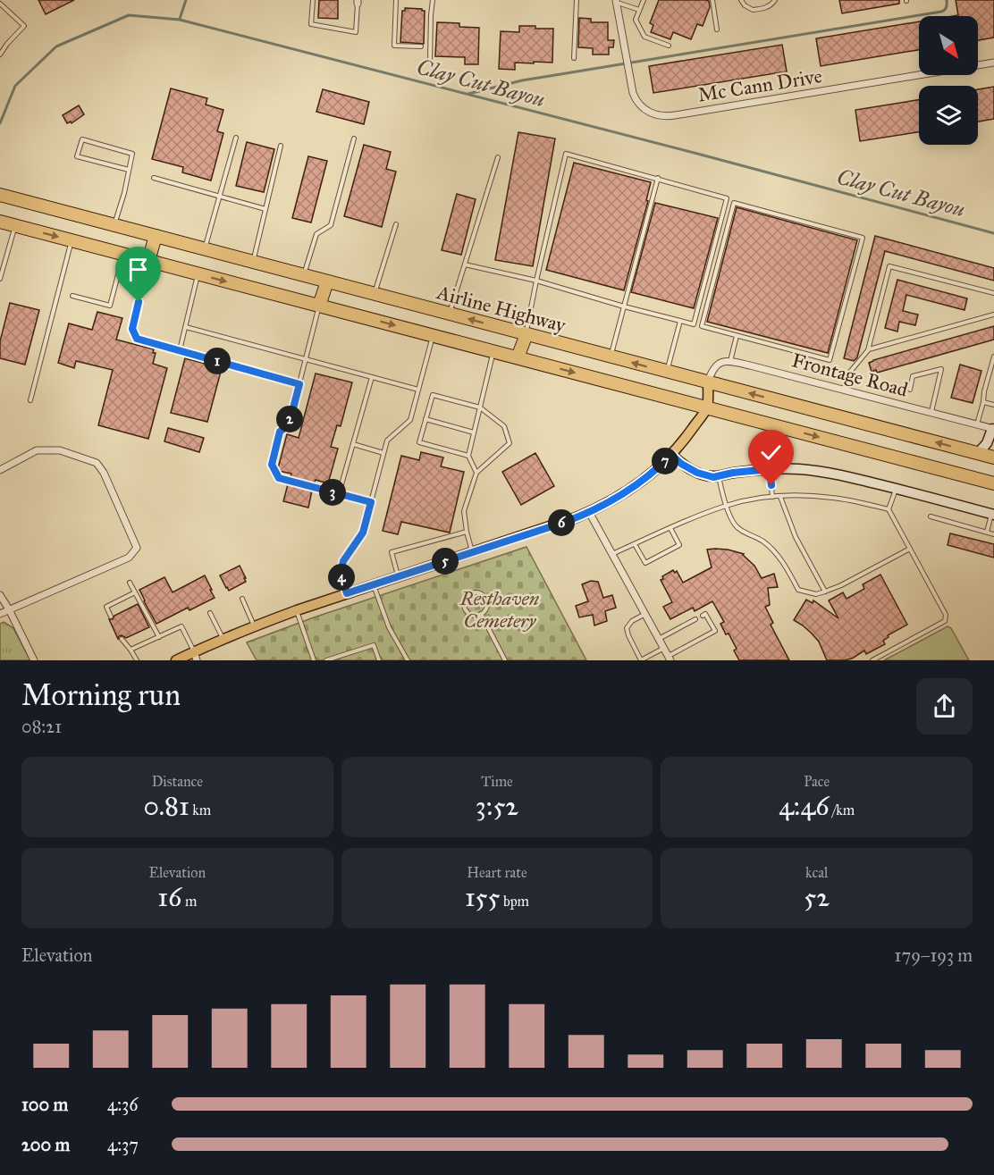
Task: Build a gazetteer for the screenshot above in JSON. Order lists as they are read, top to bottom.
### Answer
{
  "streets": {
    "highway": ["Airline Highway"],
    "street": ["Mc Cann Drive", "Frontage Road"]
  },
  "water": ["Clay Cut Bayou"],
  "parks": ["Resthaven Cemetery"],
  "north": "bottom right",
  "page": {
    "pins": [
      "1",
      "2",
      "7",
      "3",
      "6",
      "5",
      "4"
    ],
    "heading": ["Morning run", "08:21"],
    "stats": [
      ["Distance", "0.81 km"],
      ["Time", "3:52"],
      ["Pace", "4:46 /km"],
      ["Elevation", "16 m"],
      ["Heart rate", "155 bpm"],
      ["kcal", "52"]
    ],
    "chart": ["Elevation", "179–193 m"],
    "list": [
      {
        "name": "100 m",
        "note": "4:36"
      },
      {
        "name": "200 m",
        "note": "4:37"
      }
    ]
  }
}
